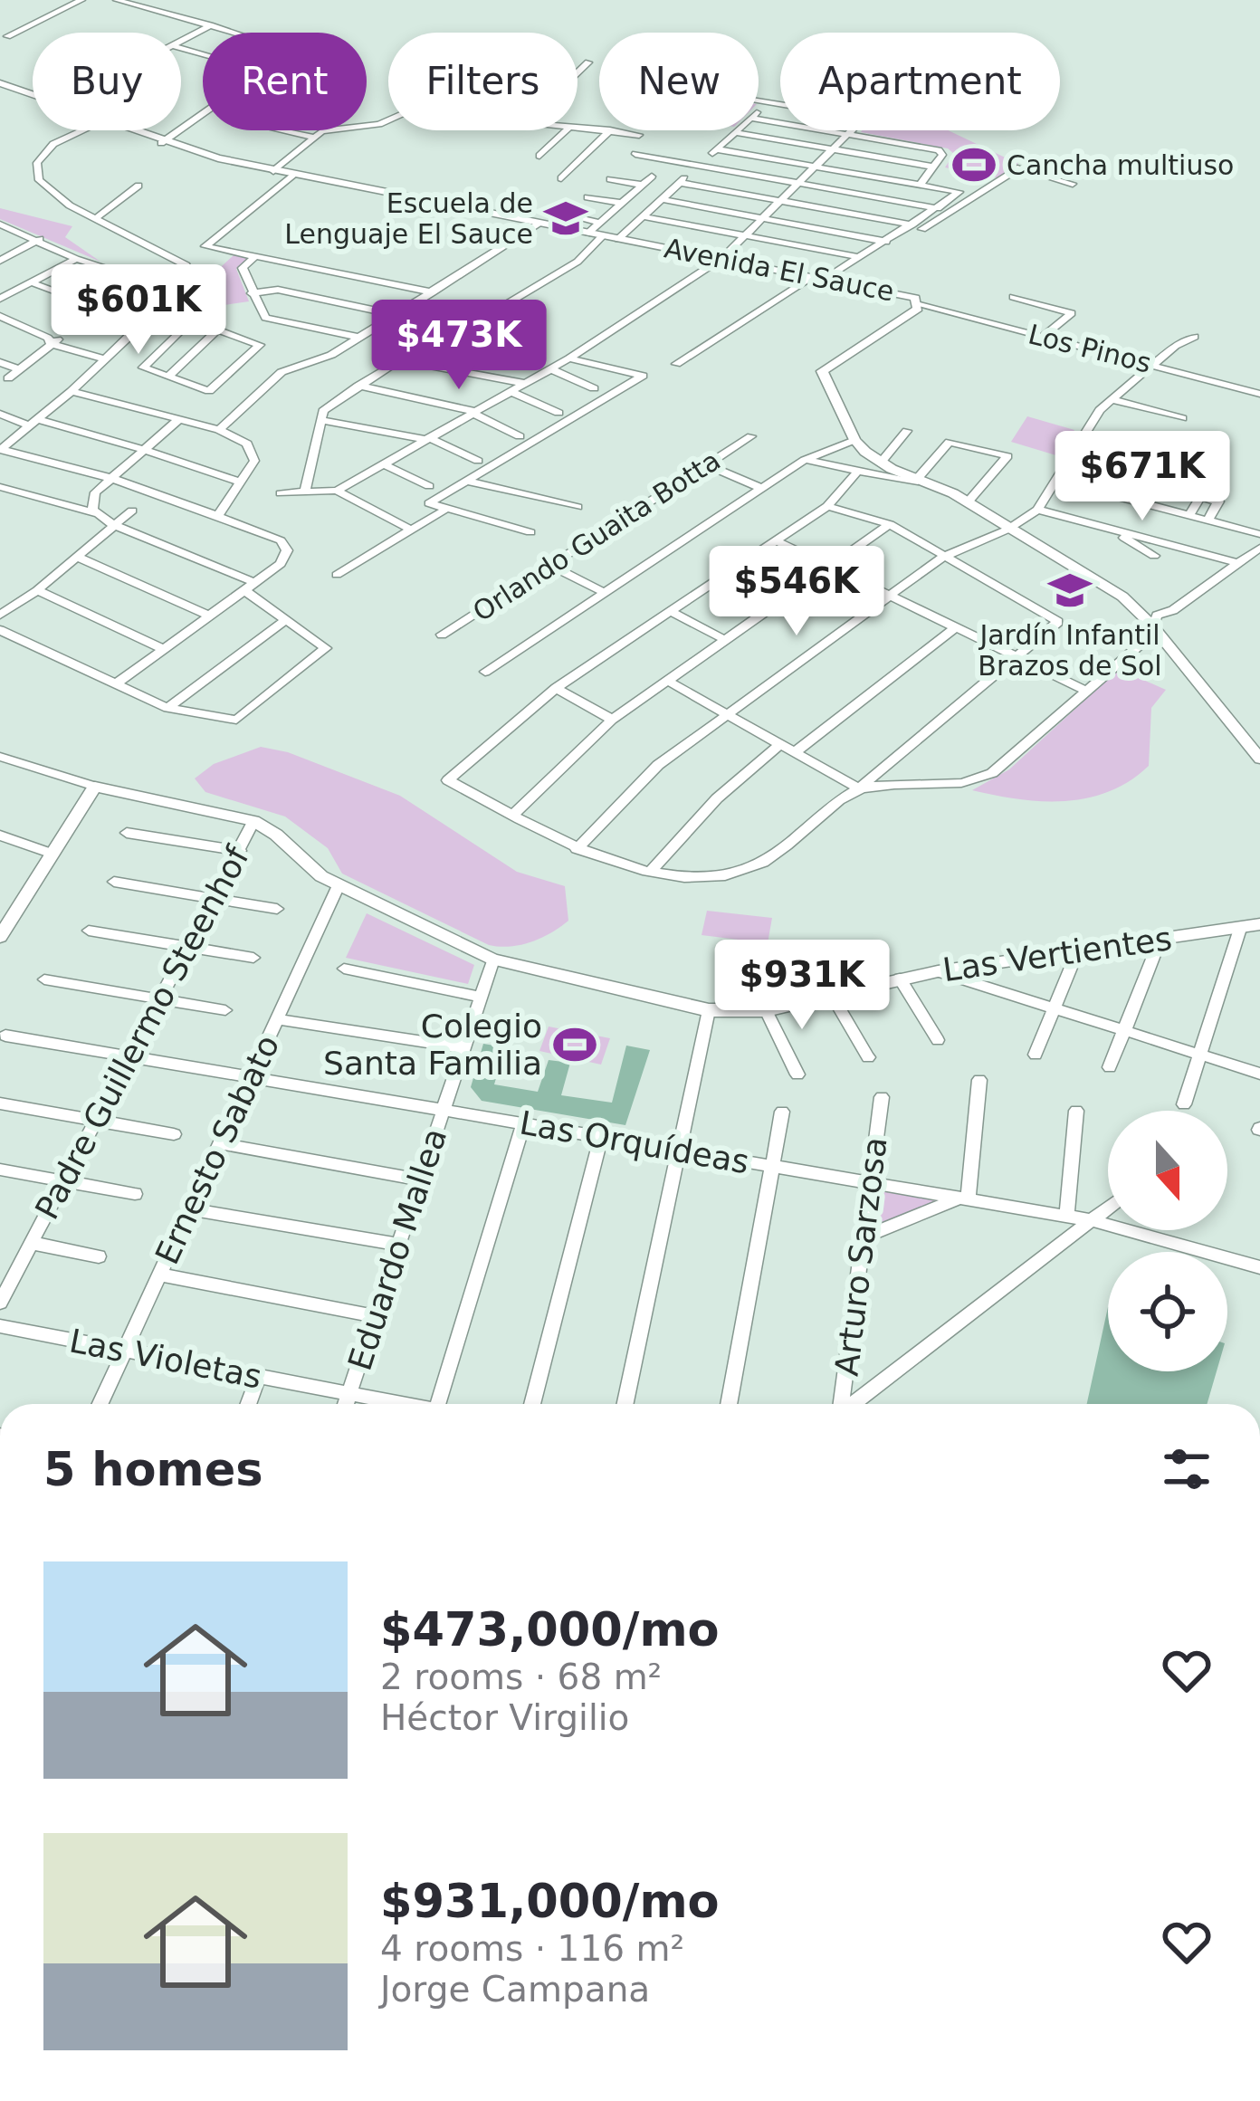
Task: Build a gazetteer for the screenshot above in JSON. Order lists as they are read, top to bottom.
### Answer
{
  "streets": {
    "street": [
      "Avenida El Sauce",
      "Los Pinos",
      "Orlando Guaita Botta",
      "Las Vertientes",
      "Padre Guillermo Steenhof",
      "Las Orquídeas",
      "Ernesto Sabato",
      "Eduardo Mallea",
      "Arturo Sarzosa",
      "Las Violetas"
    ]
  },
  "crossings": [
    ["Avenida El Sauce", "Los Pinos"],
    ["Las Vertientes", "Padre Guillermo Steenhof"],
    ["Las Vertientes", "Ernesto Sabato"],
    ["Las Vertientes", "Eduardo Mallea"],
    ["Padre Guillermo Steenhof", "Las Orquídeas"],
    ["Las Orquídeas", "Ernesto Sabato"],
    ["Las Orquídeas", "Eduardo Mallea"],
    ["Las Orquídeas", "Arturo Sarzosa"],
    ["Ernesto Sabato", "Las Violetas"],
    ["Eduardo Mallea", "Las Violetas"]
  ],
  "places": {
    "sports": ["Cancha multiuso", "Colegio Santa Familia"],
    "school or university": ["Escuela de Lenguaje El Sauce", "Jardín Infantil Brazos de Sol"]
  },
  "north": "bottom",
  "page": {
    "chip": [
      "Buy",
      "Rent",
      "Filters",
      "New",
      "Apartment"
    ],
    "price": [
      "$601K",
      "$473K",
      "$671K",
      "$546K",
      "$931K"
    ],
    "heading": "5 homes",
    "list": [
      {
        "name": "$473,000/mo",
        "note": "2 rooms · 68 m² · Héctor Virgilio"
      },
      {
        "name": "$931,000/mo",
        "note": "4 rooms · 116 m² · Jorge Campana"
      }
    ]
  }
}
